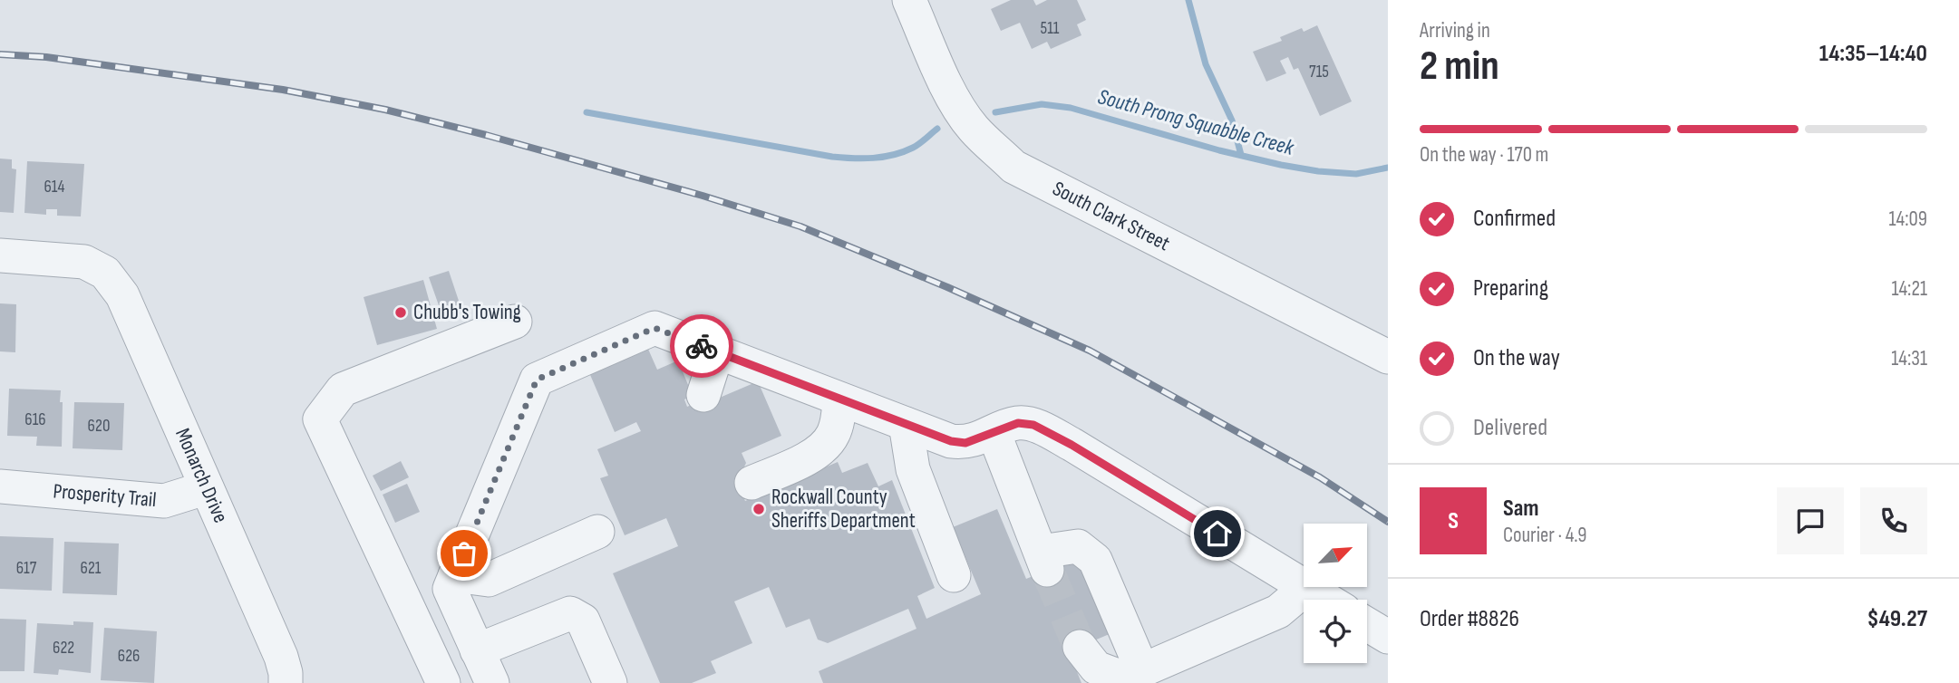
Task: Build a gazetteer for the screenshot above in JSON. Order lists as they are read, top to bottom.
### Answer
{
  "streets": {
    "street": ["South Clark Street", "Monarch Drive", "Prosperity Trail"]
  },
  "crossings": [
    ["Monarch Drive", "Prosperity Trail"]
  ],
  "water": ["South Prong Squabble Creek"],
  "places": ["Chubb's Towing", "Rockwall County Sheriffs Department"],
  "house_numbers": [
    "511",
    "715",
    "614",
    "616",
    "620",
    "617",
    "621",
    "622",
    "626"
  ],
  "north": "top right",
  "page": {
    "heading": ["2 min", "Arriving in", "14:35–14:40"],
    "panel": [
      "Sam",
      "Courier · 4.9",
      "Order #8826",
      "$49.27"
    ],
    "bar": "On the way · 170 m",
    "list": [
      ["Confirmed", "14:09"],
      ["Preparing", "14:21"],
      ["On the way", "14:31"],
      "Delivered"
    ],
    "round": "S"
  }
}
